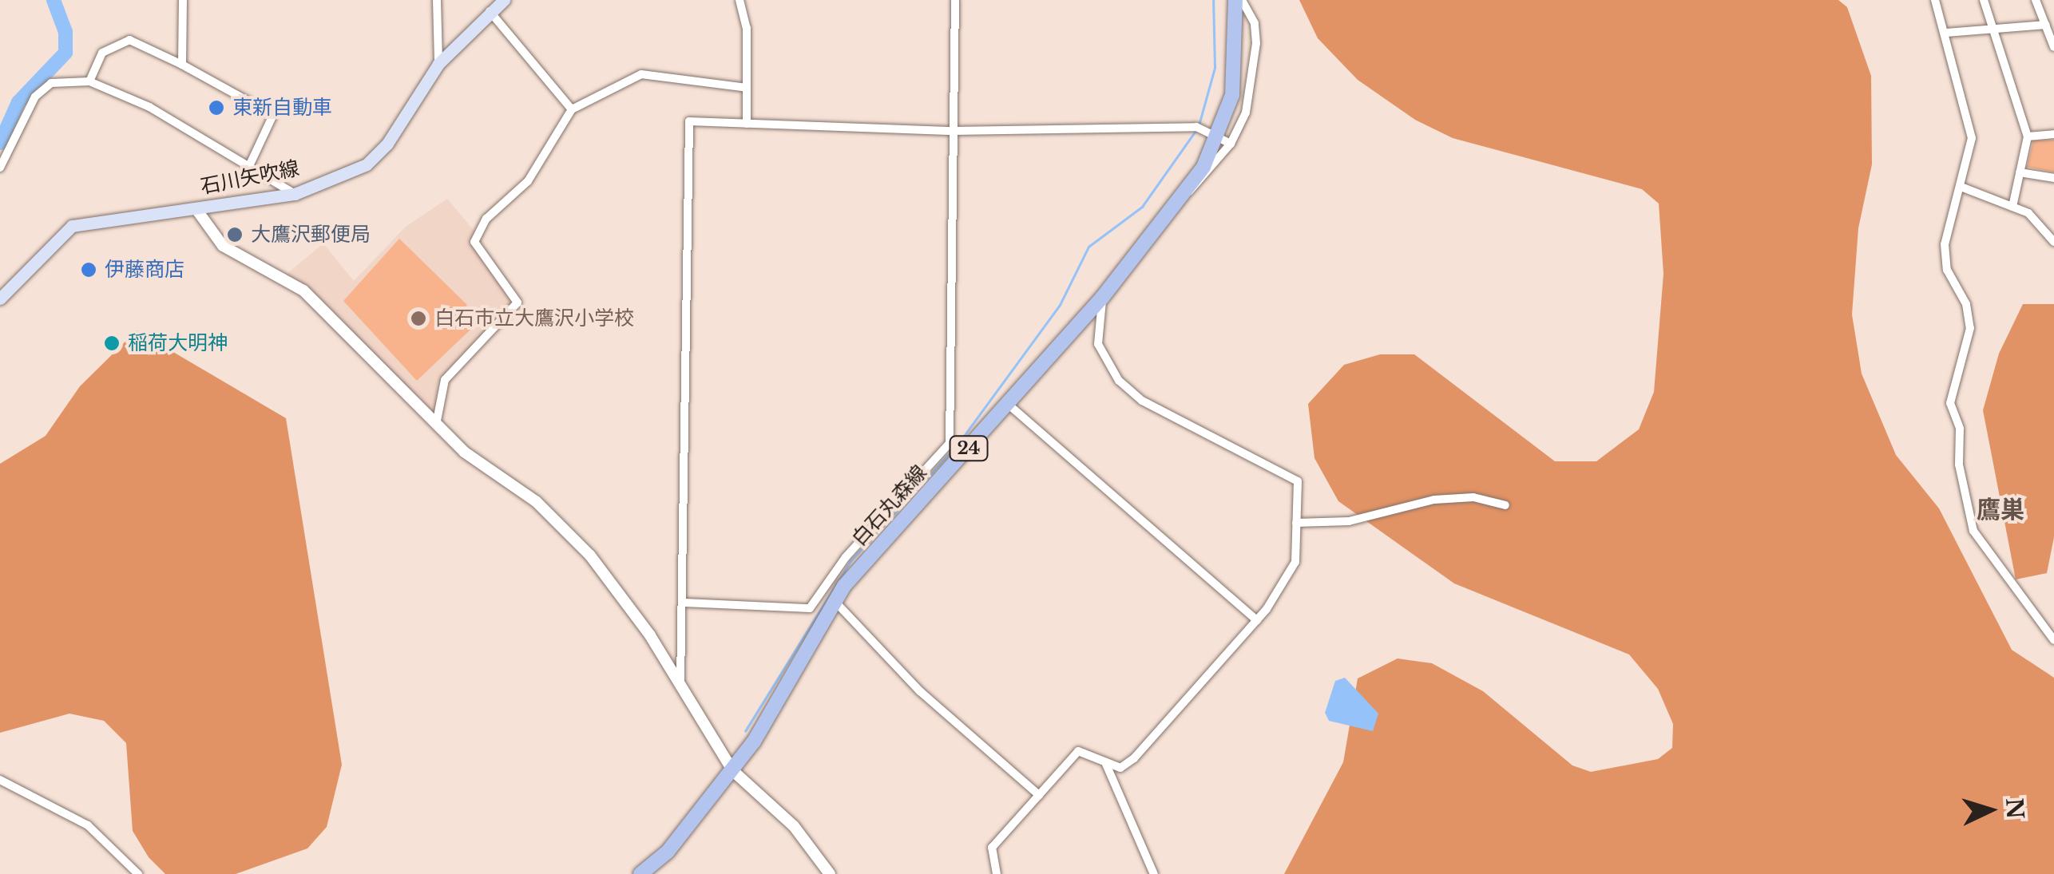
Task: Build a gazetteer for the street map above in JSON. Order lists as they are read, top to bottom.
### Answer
{
  "streets": {
    "main road": ["石川矢吹線", "24", "白石丸森線"]
  },
  "districts": ["鷹巣"],
  "places": [
    "東新自動車",
    "大鷹沢郵便局",
    "伊藤商店",
    "白石市立大鷹沢小学校",
    "稲荷大明神"
  ],
  "north": "right"
}
